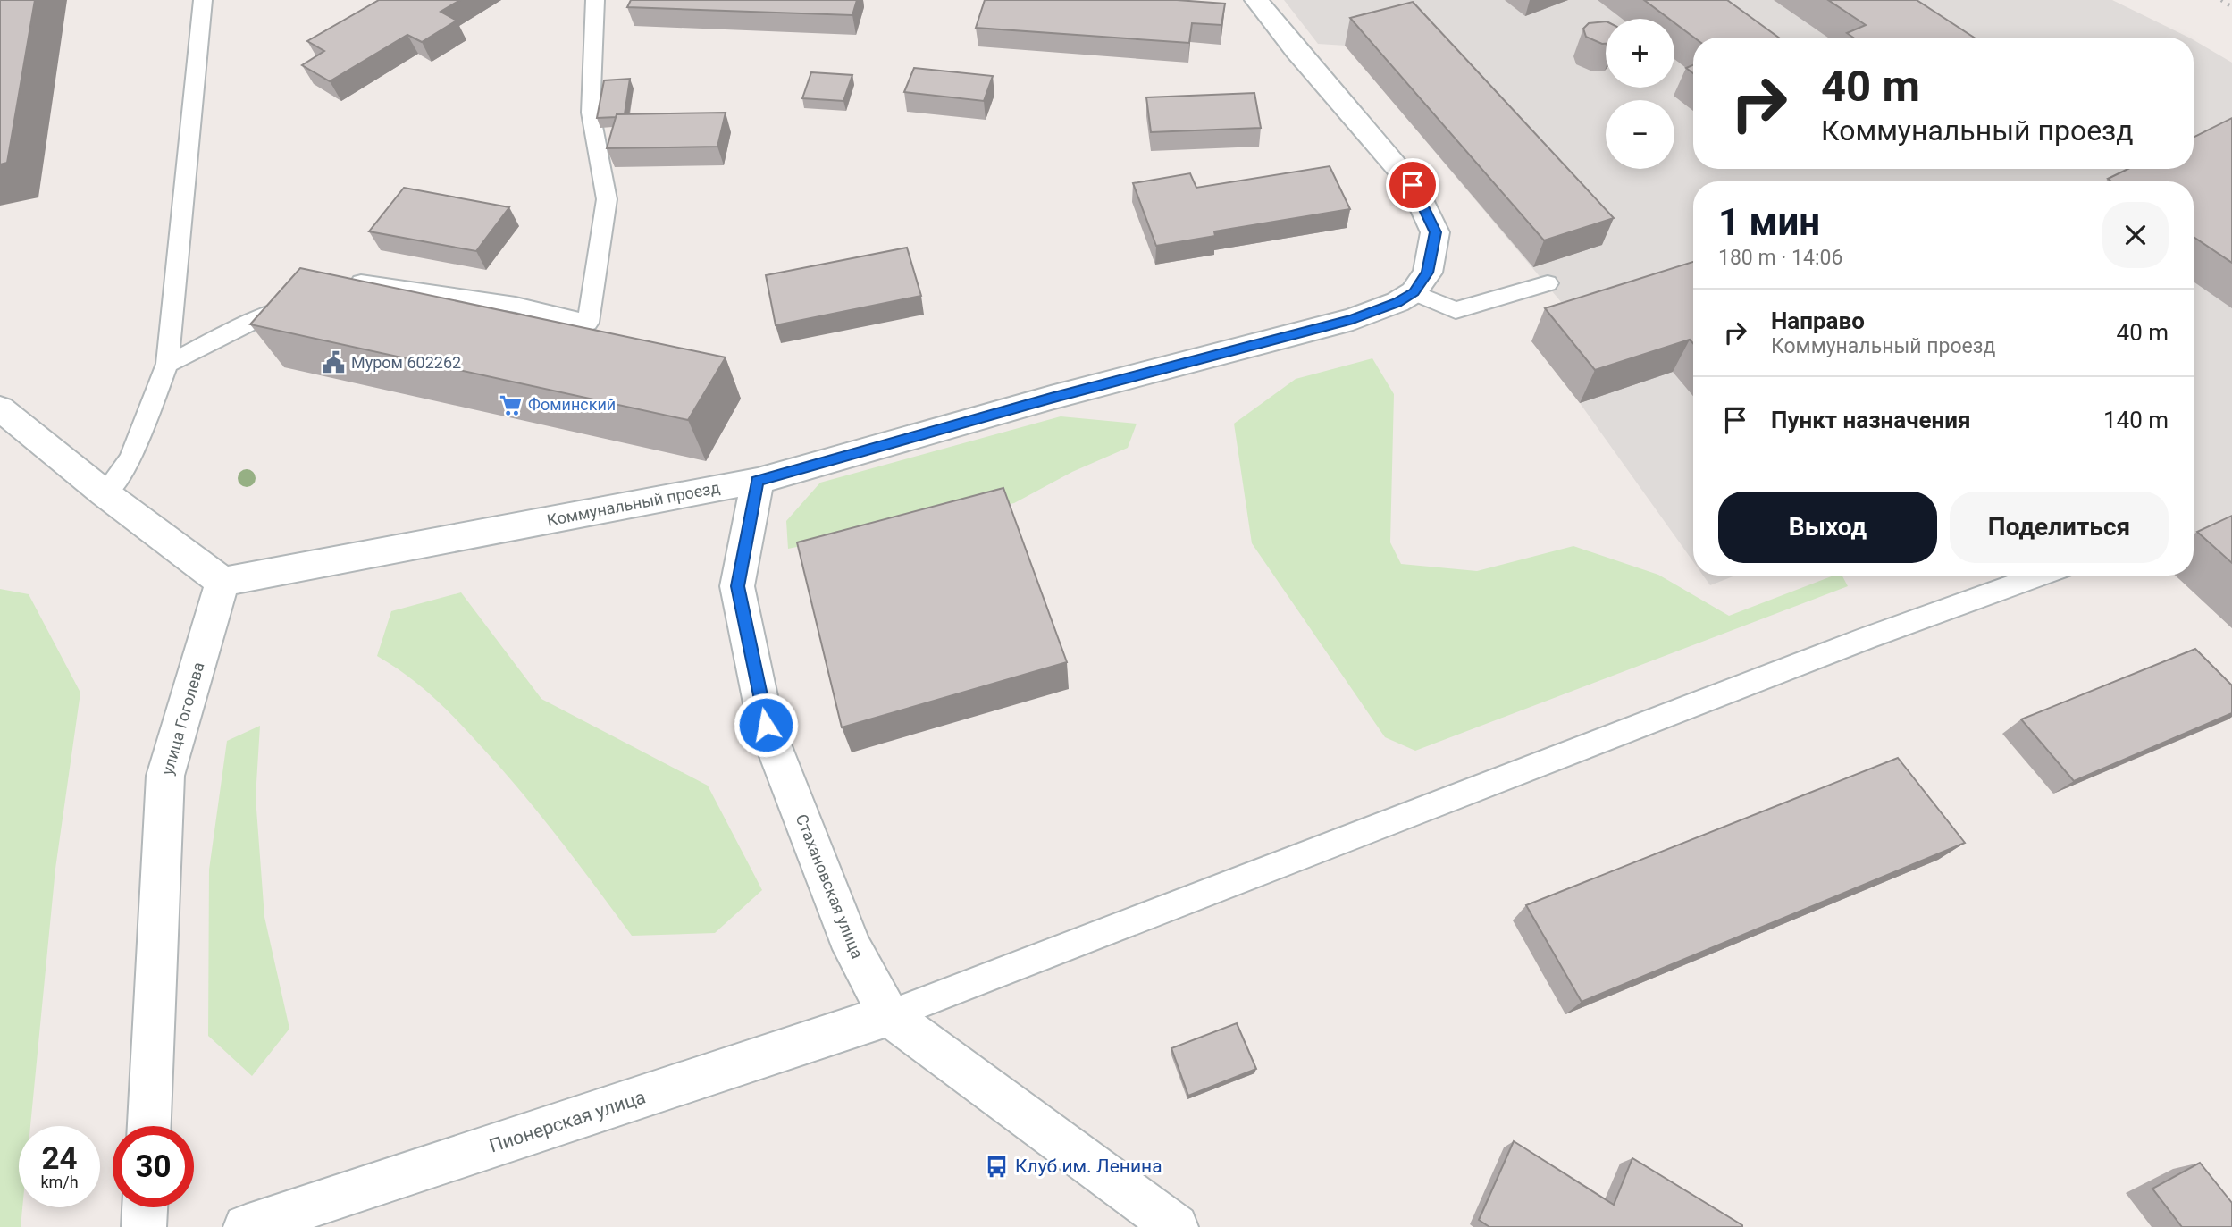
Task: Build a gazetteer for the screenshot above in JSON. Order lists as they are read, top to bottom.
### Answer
{
  "streets": {
    "street": [
      "Коммунальный проезд",
      "улица Гоголева",
      "Стахановская улица",
      "Пионерская улица"
    ]
  },
  "crossings": [
    ["Коммунальный проезд", "улица Гоголева"],
    ["Коммунальный проезд", "Стахановская улица"],
    ["Стахановская улица", "Пионерская улица"]
  ],
  "places": {
    "public building": ["Муром 602262"],
    "supermarket": ["Фоминский"],
    "bus stop": ["Клуб им. Ленина"]
  },
  "page": {
    "map_buttons": ["+", "−"],
    "turn": ["40 m", "Коммунальный проезд"],
    "heading": ["1 мин", "180 m · 14:06"],
    "list": [
      {
        "name": "Направо",
        "note": "Коммунальный проезд",
        "value": "40 m"
      },
      {
        "name": "Пункт назначения",
        "value": "140 m"
      }
    ],
    "buttons": ["Выход", "Поделиться"],
    "speed": "24 km/h",
    "limit": "30"
  }
}
